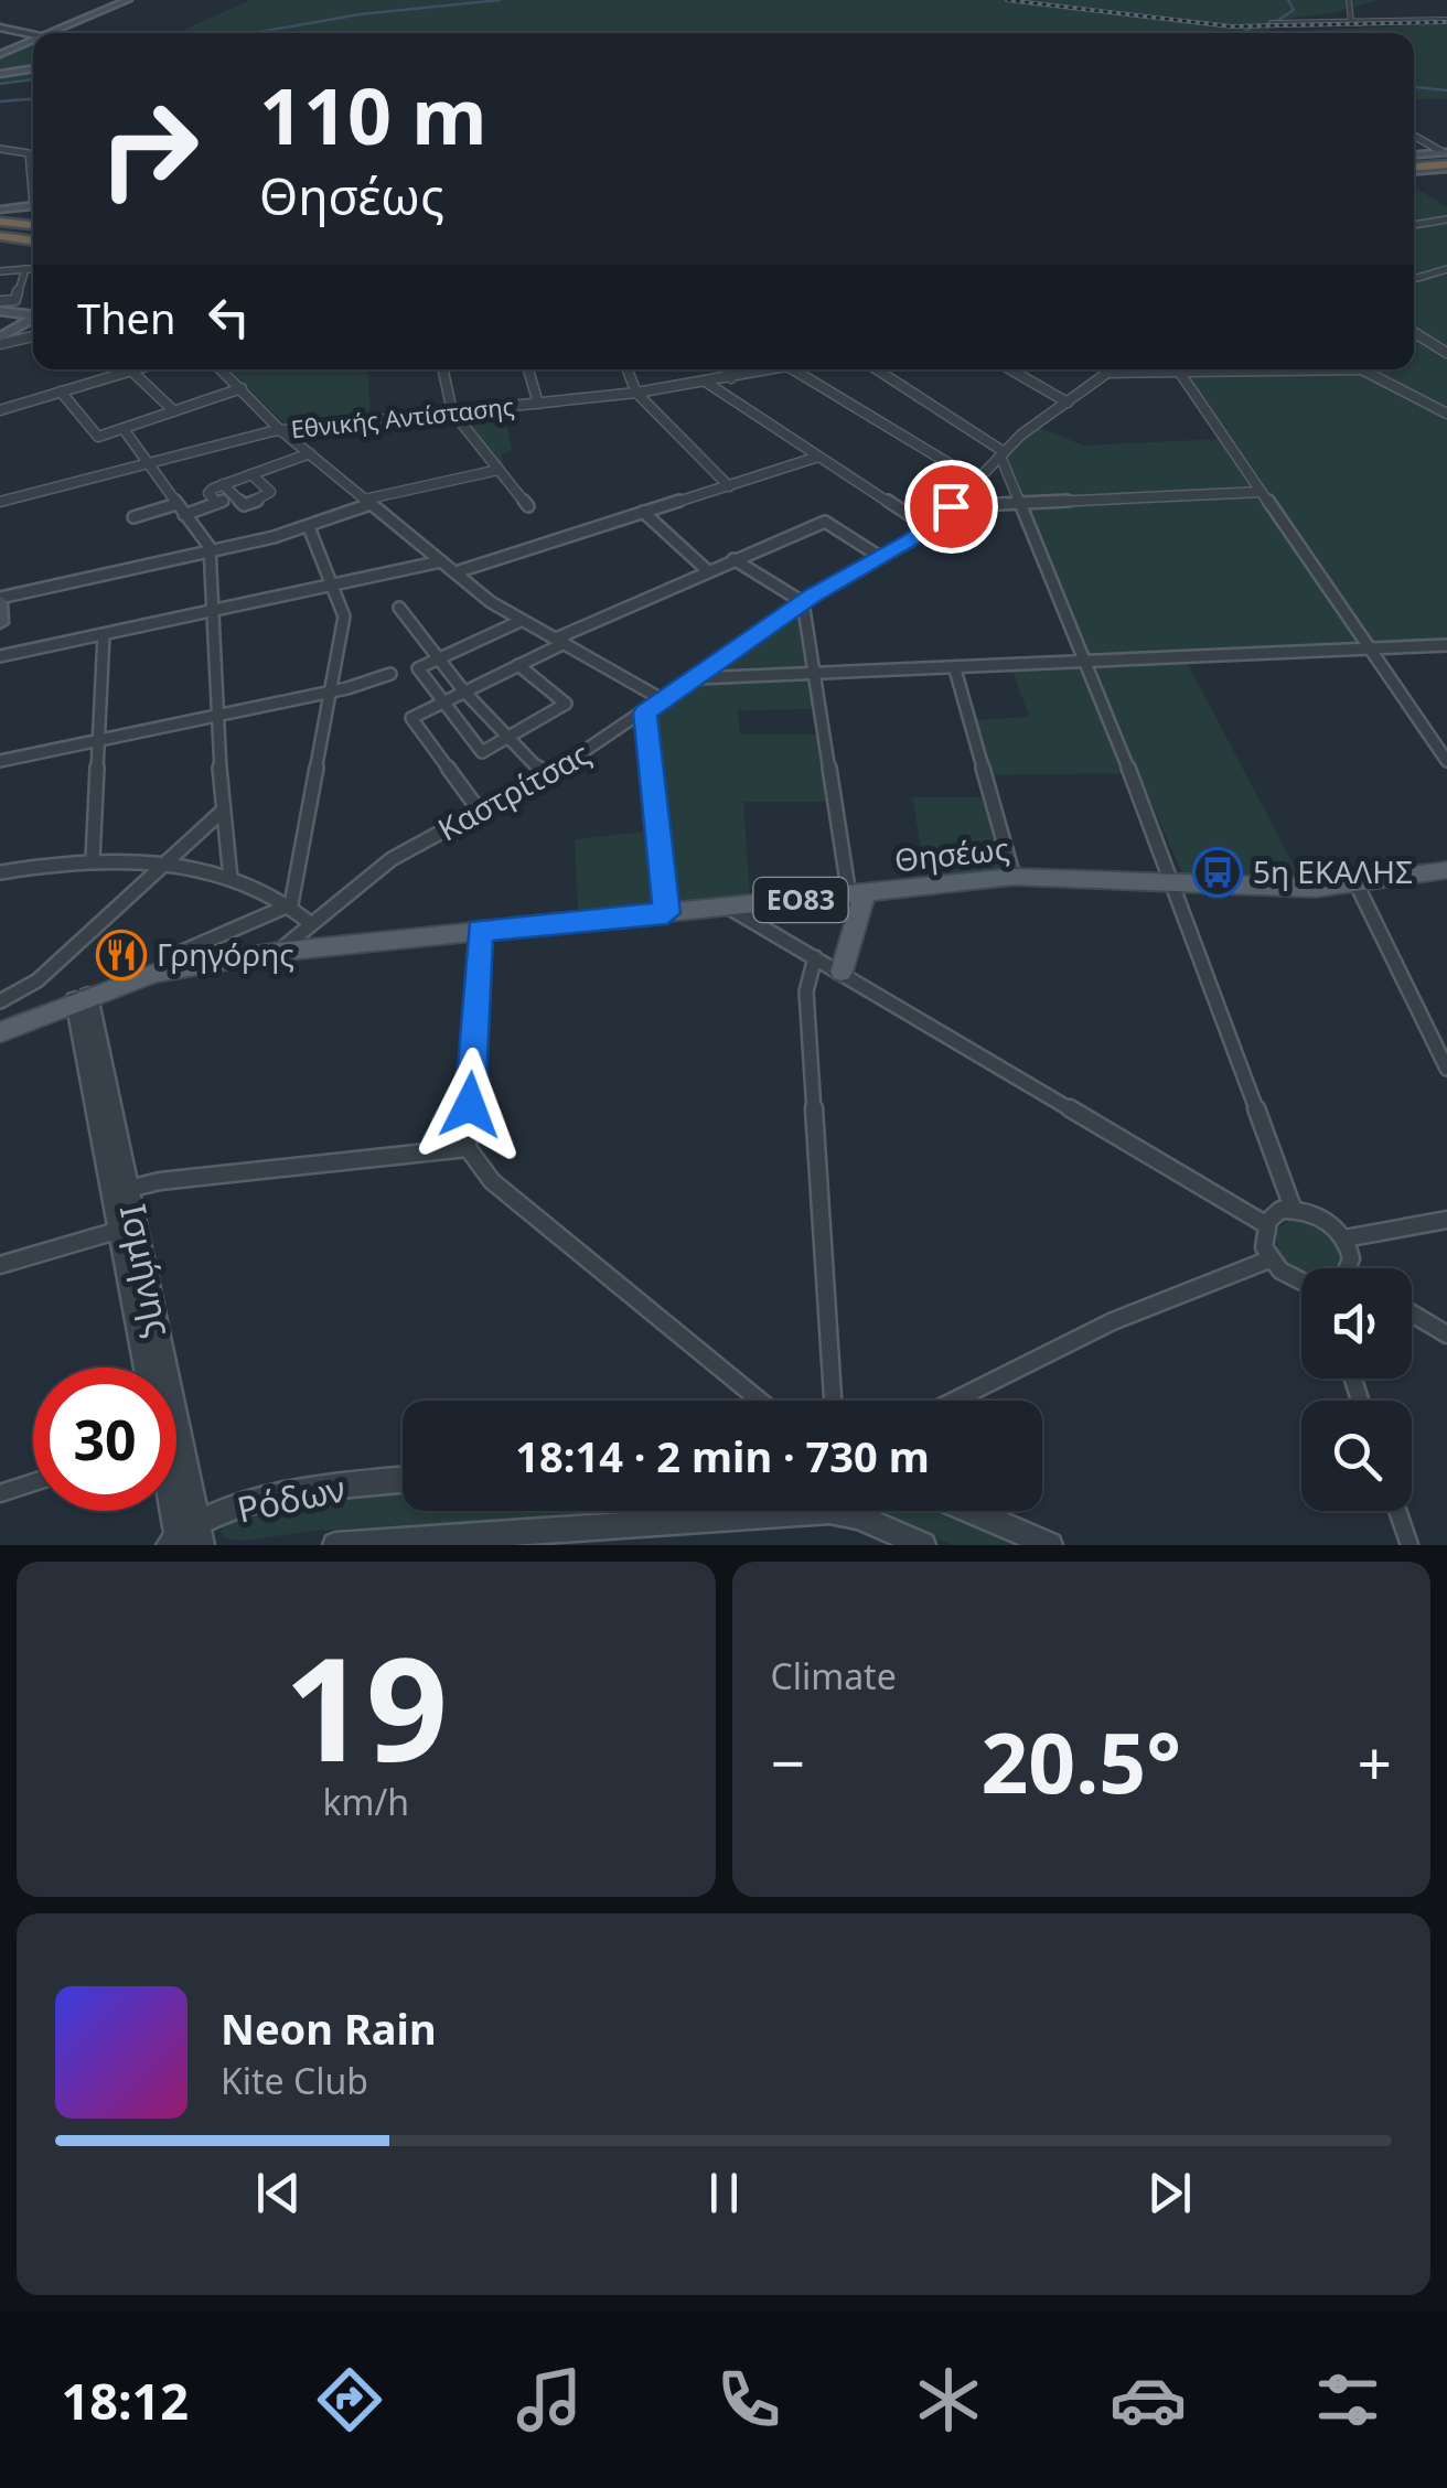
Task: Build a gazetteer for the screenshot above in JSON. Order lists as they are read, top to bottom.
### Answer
{
  "streets": {
    "main road": ["Θησέως", "ΕΟ83"],
    "street": [
      "Εθνικής Αντίστασης",
      "Καστρίτσας",
      "Ισμήνης",
      "Ρόδων"
    ]
  },
  "crossings": [
    ["Καστρίτσας", "Θησέως"],
    ["Θησέως", "ΕΟ83"],
    ["Θησέως", "Ισμήνης"],
    ["ΕΟ83", "Ισμήνης"],
    ["Ισμήνης", "Ρόδων"]
  ],
  "places": {
    "bus stop": ["5η ΕΚΑΛΗΣ"],
    "restaurant": ["Γρηγόρης"]
  },
  "page": {
    "turn": ["110 m", "Θησέως"],
    "then": "Then",
    "limit": "30",
    "trip": "18:14 · 2 min · 730 m",
    "tile": [
      ["19", "km/h"],
      "Climate"
    ],
    "heat": ["−", "20.5°", "+"],
    "song": ["Neon Rain", "Kite Club"],
    "tabs": "18:12"
  }
}
